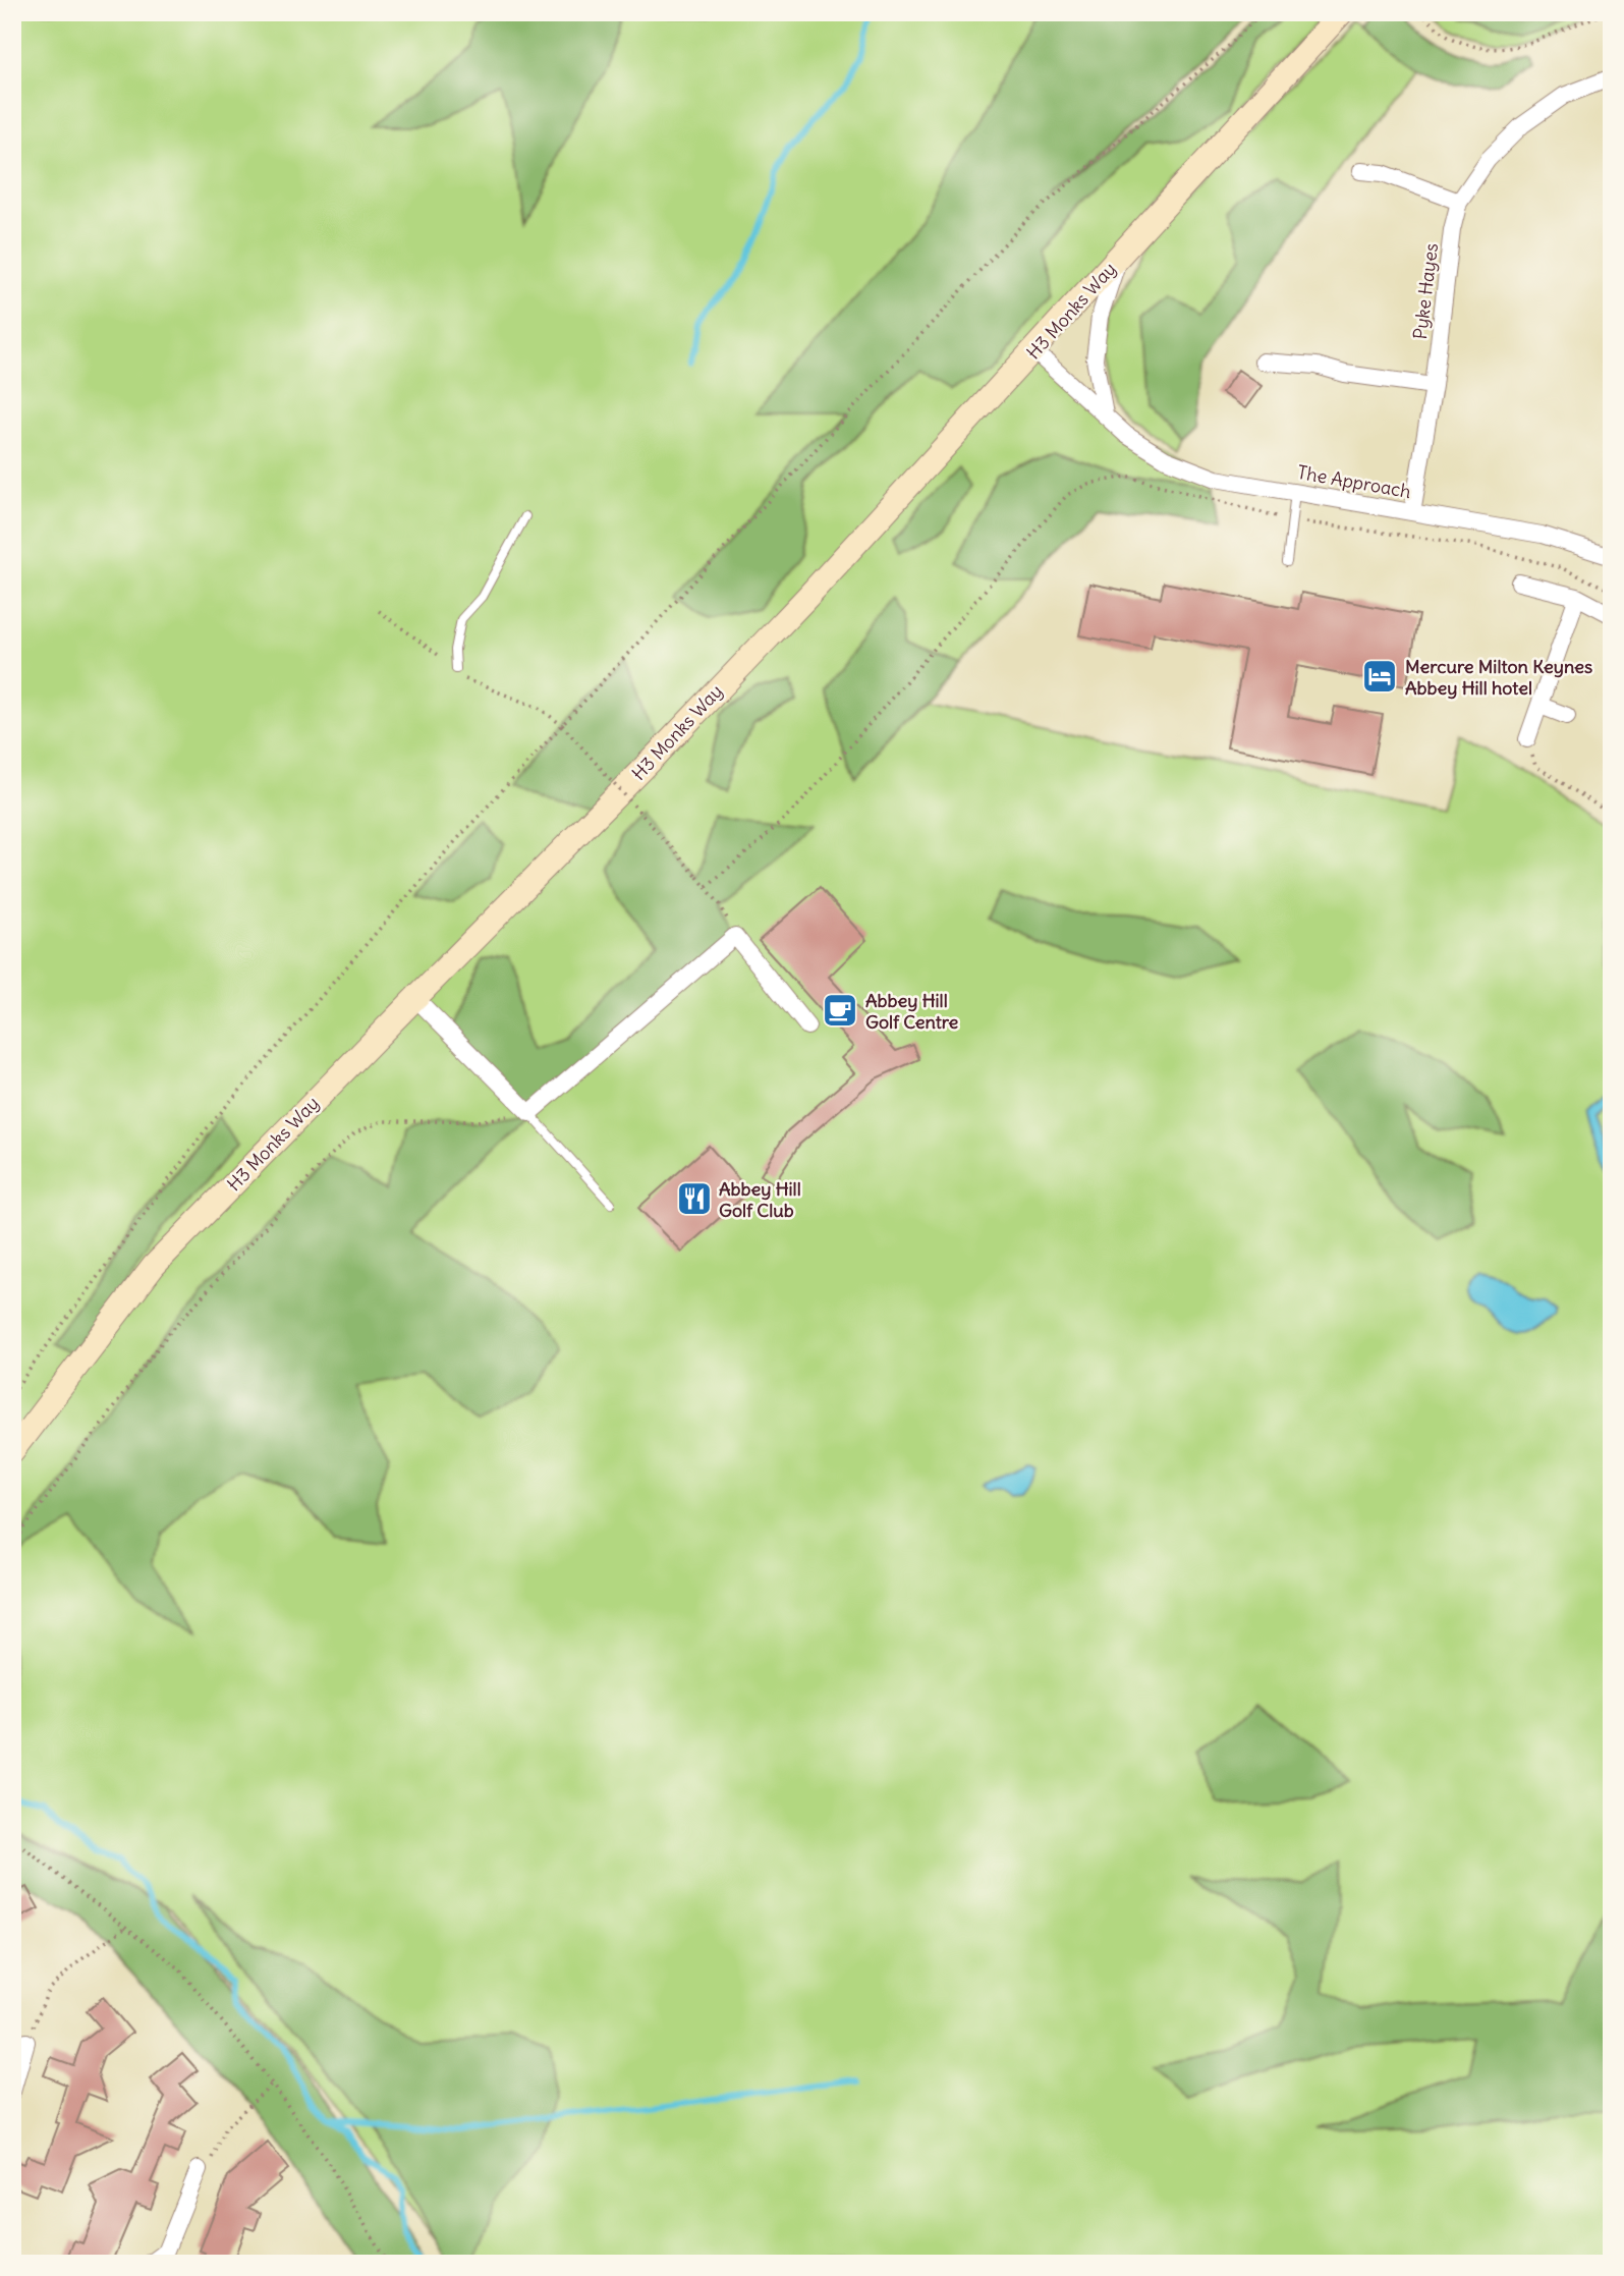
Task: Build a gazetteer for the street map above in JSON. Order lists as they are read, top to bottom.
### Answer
{
  "streets": {
    "street": ["Pyke Hayes", "H3 Monks Way", "The Approach"]
  },
  "crossings": [
    ["Pyke Hayes", "The Approach"],
    ["H3 Monks Way", "The Approach"]
  ],
  "places": {
    "hotel": ["Mercure Milton Keynes Abbey Hill hotel"],
    "cafe": ["Abbey Hill Golf Centre"],
    "restaurant": ["Abbey Hill Golf Club"]
  }
}
